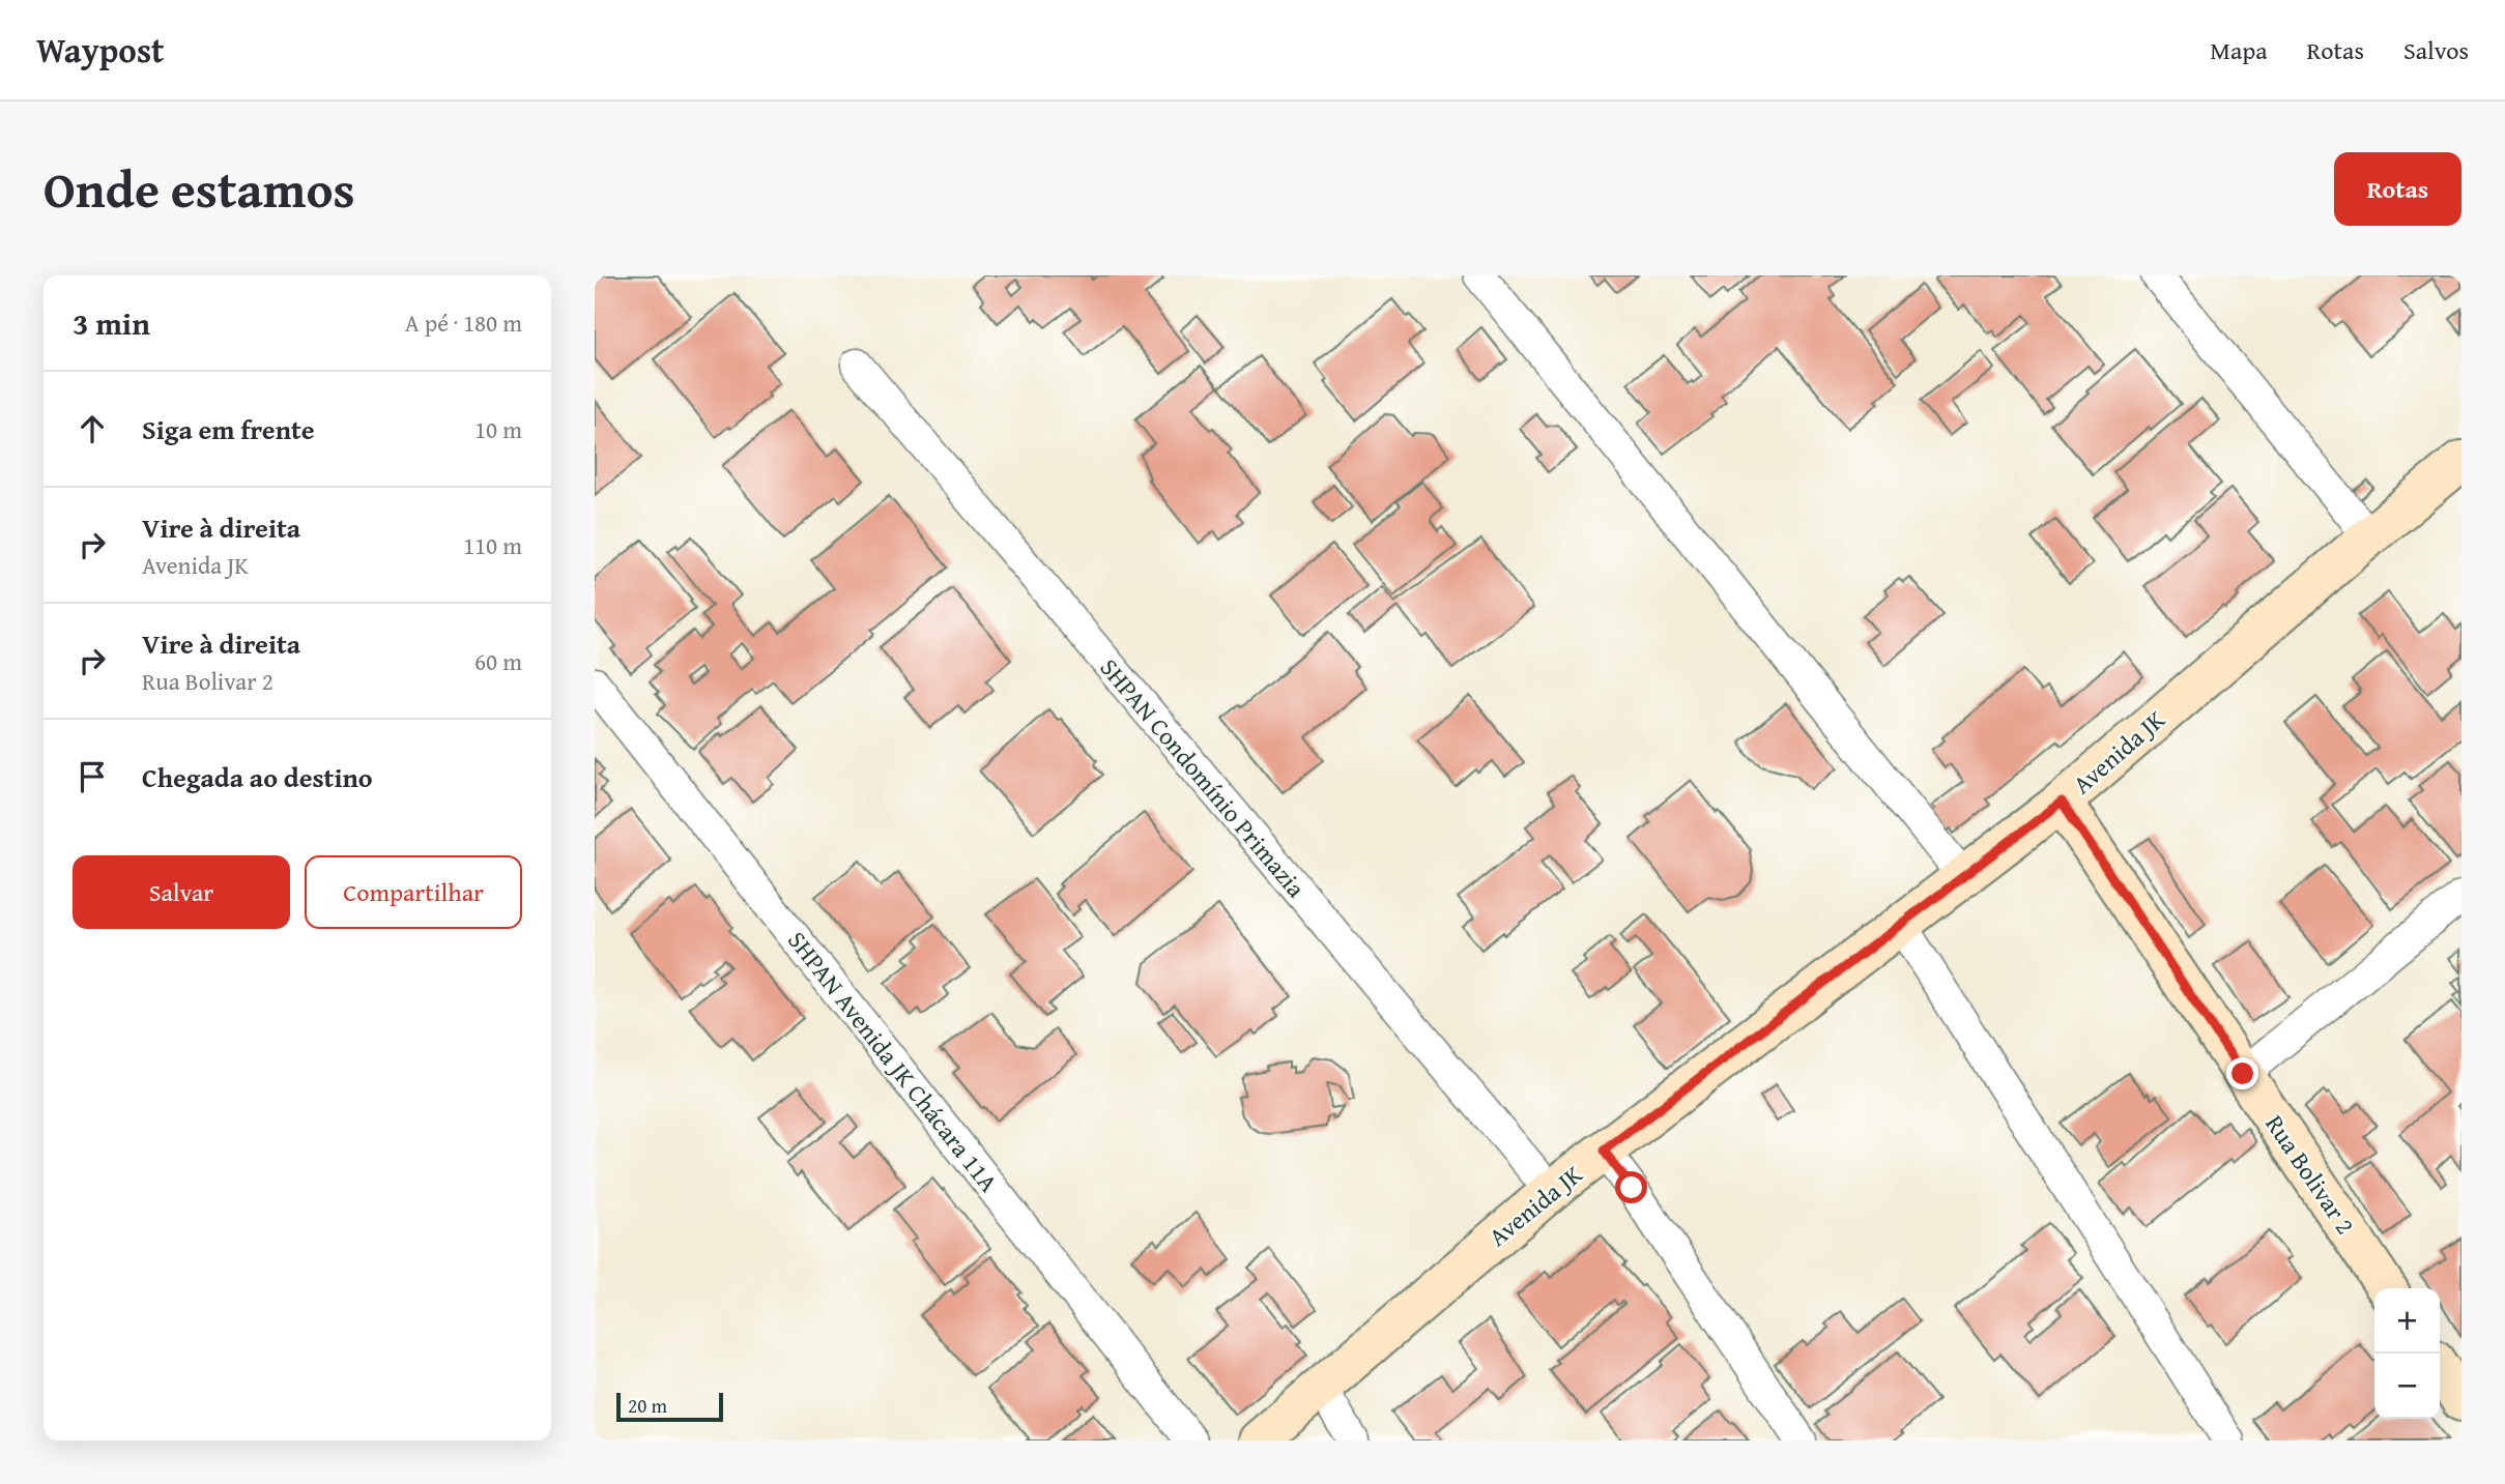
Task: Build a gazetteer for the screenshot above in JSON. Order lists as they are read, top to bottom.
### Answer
{
  "streets": {
    "street": [
      "Avenida JK",
      "SHPAN Condomínio Primazia",
      "SHPAN Avenida JK Chácara 11A",
      "Rua Bolivar 2"
    ]
  },
  "crossings": [
    ["Avenida JK", "SHPAN Condomínio Primazia"],
    ["Avenida JK", "Rua Bolivar 2"]
  ],
  "scale_bar": "20 m",
  "page": {
    "header": "Waypost",
    "nav": ["Mapa", "Rotas", "Salvos"],
    "title": "Onde estamos",
    "buttons": [
      "Rotas",
      ["Salvar", "Compartilhar"]
    ],
    "heading": ["3 min", "A pé · 180 m"],
    "list": [
      ["Siga em frente", "10 m"],
      ["Vire à direita", "Avenida JK", "110 m"],
      ["Vire à direita", "Rua Bolivar 2", "60 m"],
      "Chegada ao destino"
    ],
    "map_buttons": ["+", "−"],
    "scale": "20 m"
  }
}
